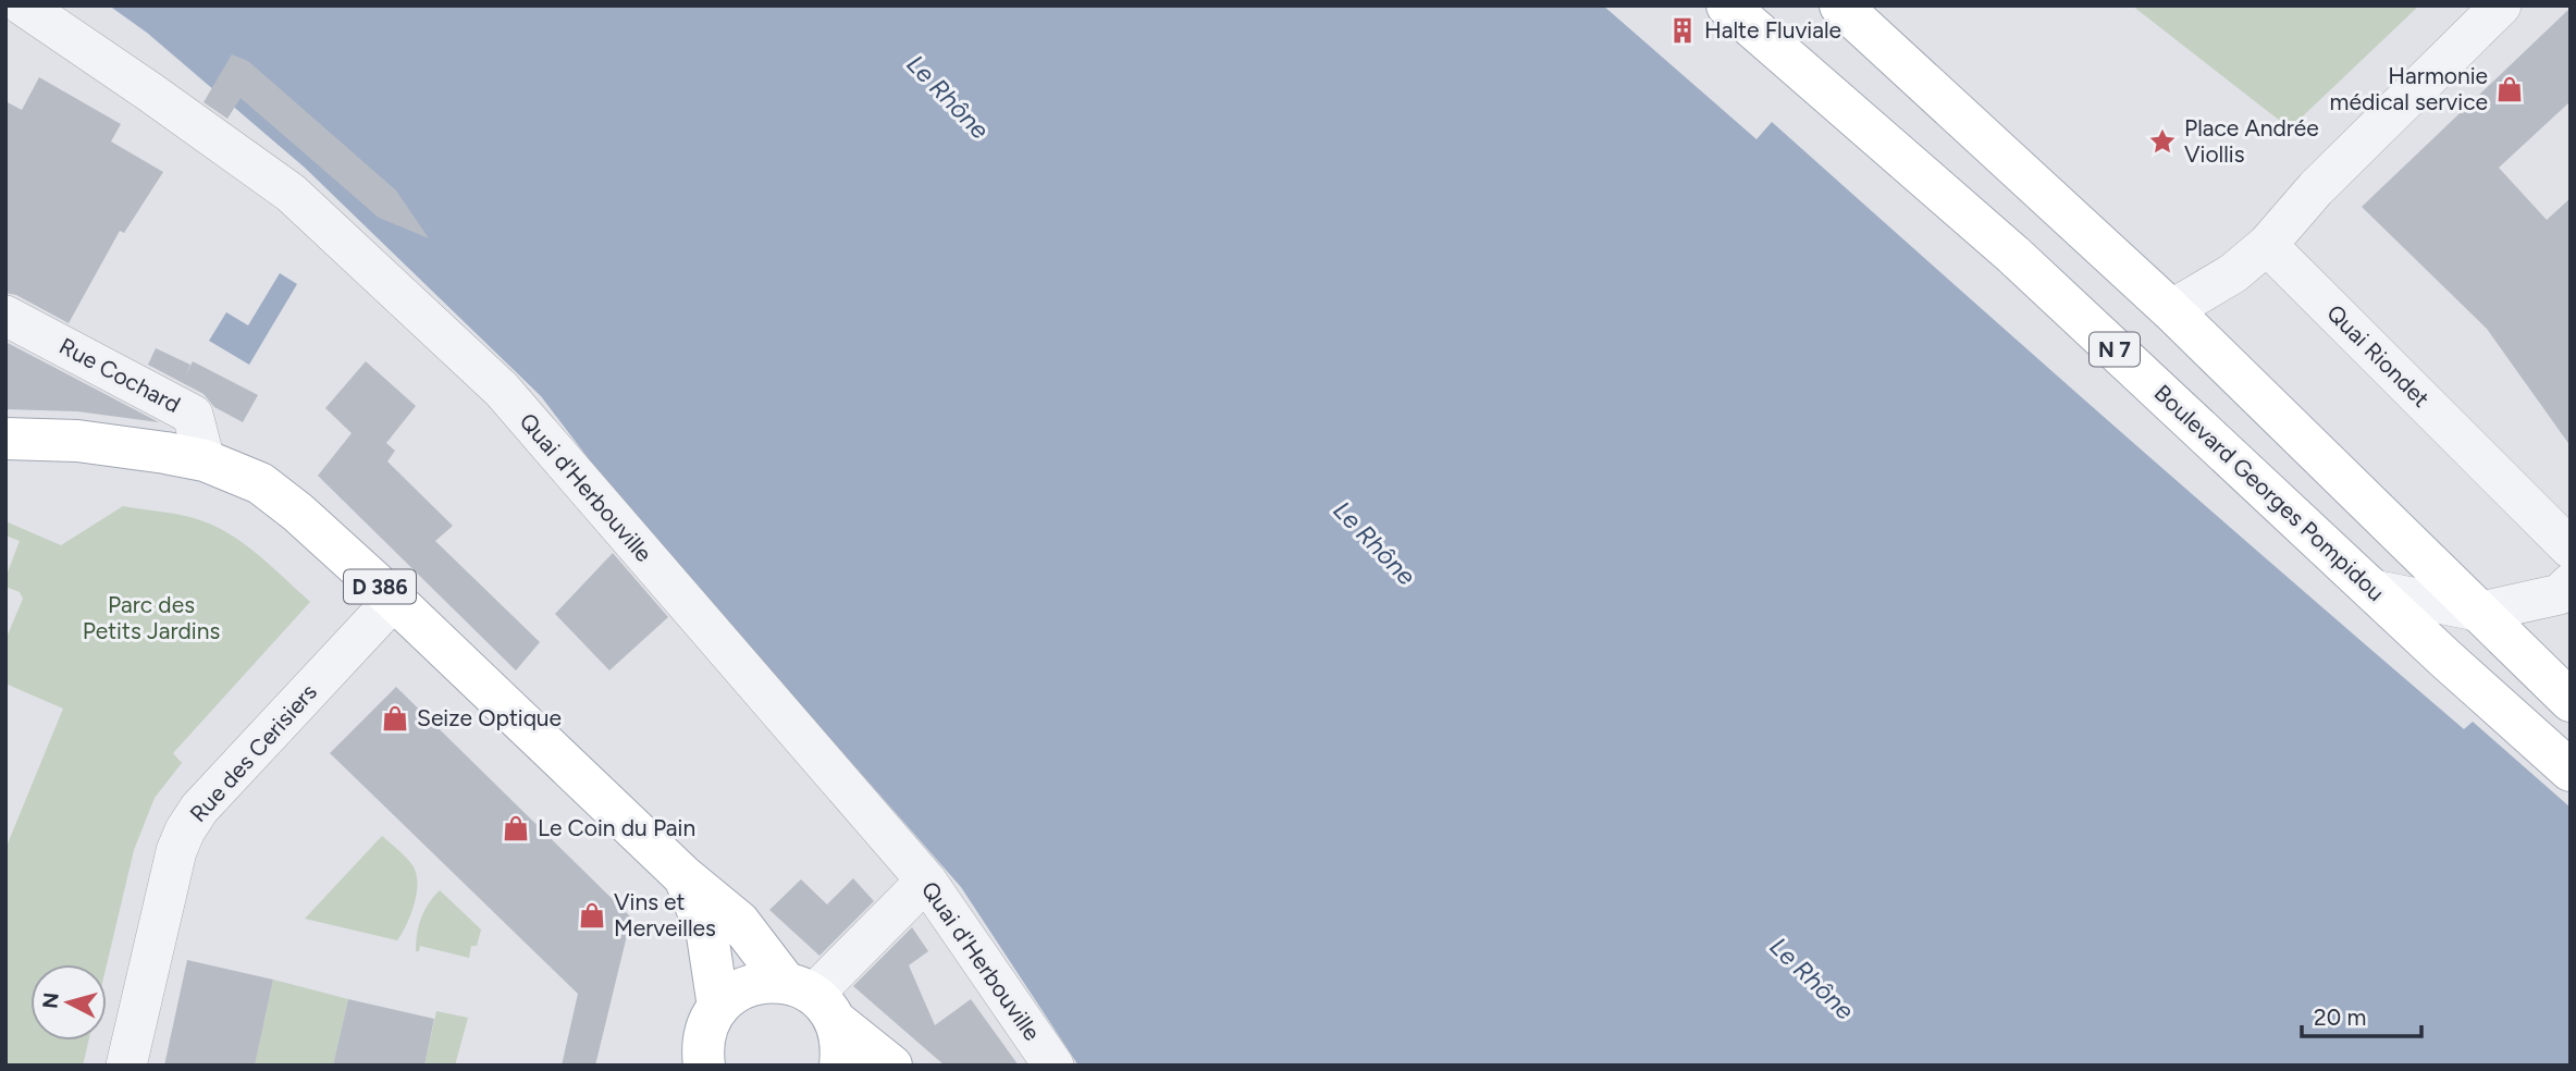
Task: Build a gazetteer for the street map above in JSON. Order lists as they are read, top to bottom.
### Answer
{
  "streets": {
    "main road": ["N 7", "Boulevard Georges Pompidou", "D 386"],
    "street": [
      "Quai Riondet",
      "Rue Cochard",
      "Quai d'Herbouville",
      "Rue des Cerisiers"
    ]
  },
  "crossings": [
    ["Rue Cochard", "D 386"],
    ["D 386", "Rue des Cerisiers"]
  ],
  "water": ["Le Rhône"],
  "parks": ["Parc des Petits Jardins"],
  "places": {
    "building": ["Halte Fluviale"],
    "shop": [
      "Harmonie médical service",
      "Seize Optique",
      "Le Coin du Pain",
      "Vins et Merveilles"
    ],
    "place": ["Place Andrée Viollis"]
  },
  "scale_bar": "20 m",
  "north": "left"
}
